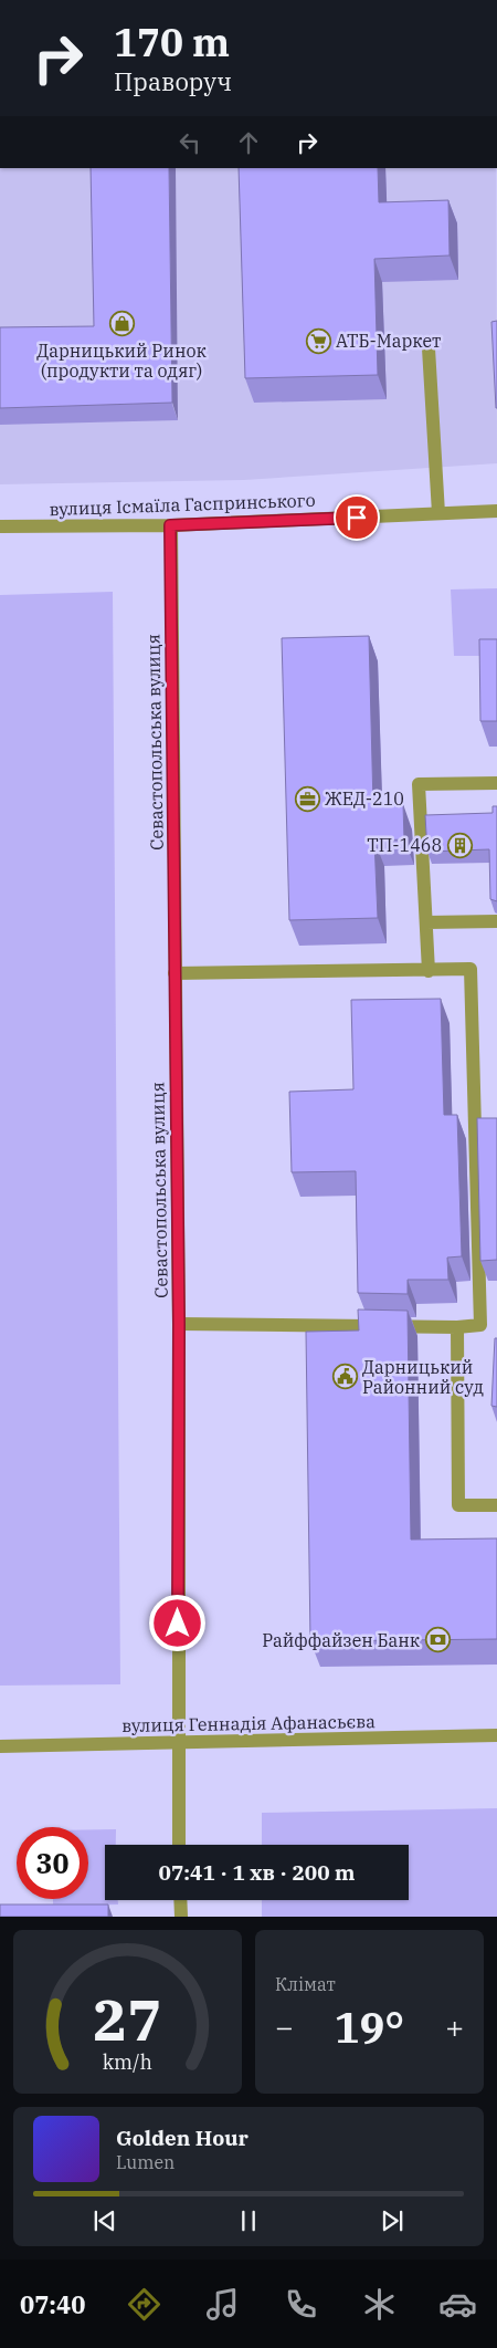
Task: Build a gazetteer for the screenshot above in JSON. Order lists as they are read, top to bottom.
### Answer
{
  "streets": {
    "street": ["вулиця Ісмаїла Гаспринського", "Севастопольська вулиця", "вулиця Геннадія Афанасьєва"]
  },
  "crossings": [
    ["вулиця Ісмаїла Гаспринського", "Севастопольська вулиця"],
    ["Севастопольська вулиця", "вулиця Геннадія Афанасьєва"]
  ],
  "places": {
    "shop": ["Дарницький Ринок (продукти та одяг)"],
    "supermarket": ["АТБ-Маркет"],
    "office": ["ЖЕД-210"],
    "building": ["ТП-1468"],
    "public building": ["Дарницький Районний суд"],
    "bank": ["Райффайзен Банк"]
  },
  "page": {
    "turn": ["170 m", "Праворуч"],
    "limit": "30",
    "trip": "07:41 · 1 хв · 200 m",
    "tile": "Клімат",
    "heat": ["−", "19°", "+"],
    "song": ["Golden Hour", "Lumen"],
    "tabs": "07:40",
    "gauge": ["27", "km/h"]
  }
}
